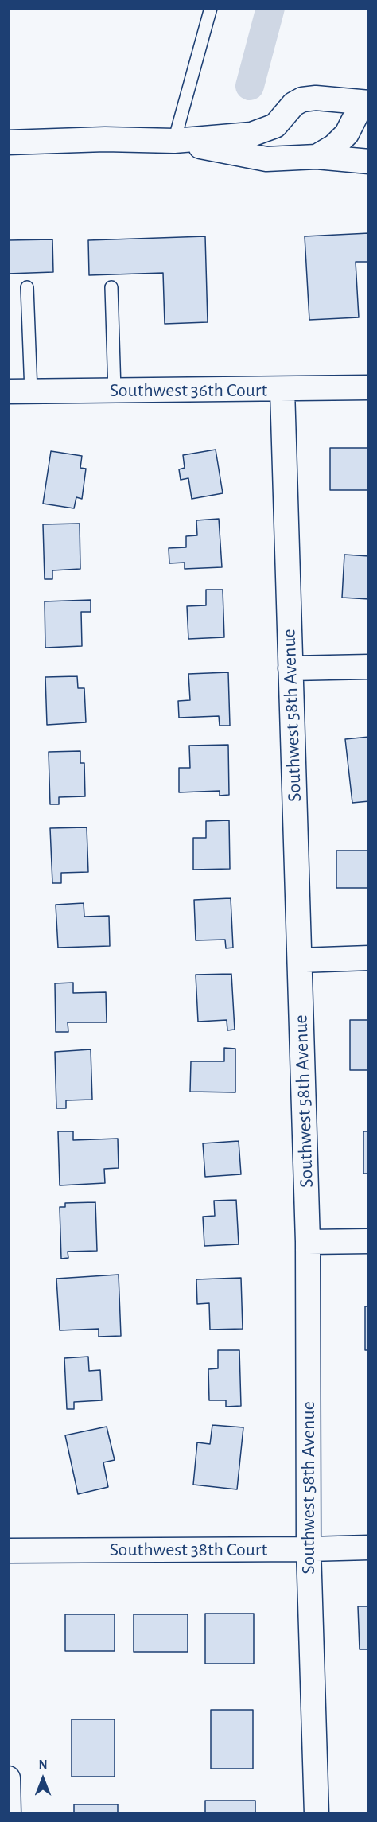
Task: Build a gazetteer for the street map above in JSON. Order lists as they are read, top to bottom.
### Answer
{
  "streets": {
    "street": ["Southwest 36th Court", "Southwest 58th Avenue", "Southwest 38th Court"]
  },
  "crossings": [
    ["Southwest 36th Court", "Southwest 58th Avenue"],
    ["Southwest 58th Avenue", "Southwest 38th Court"]
  ],
  "north": "top"
}
